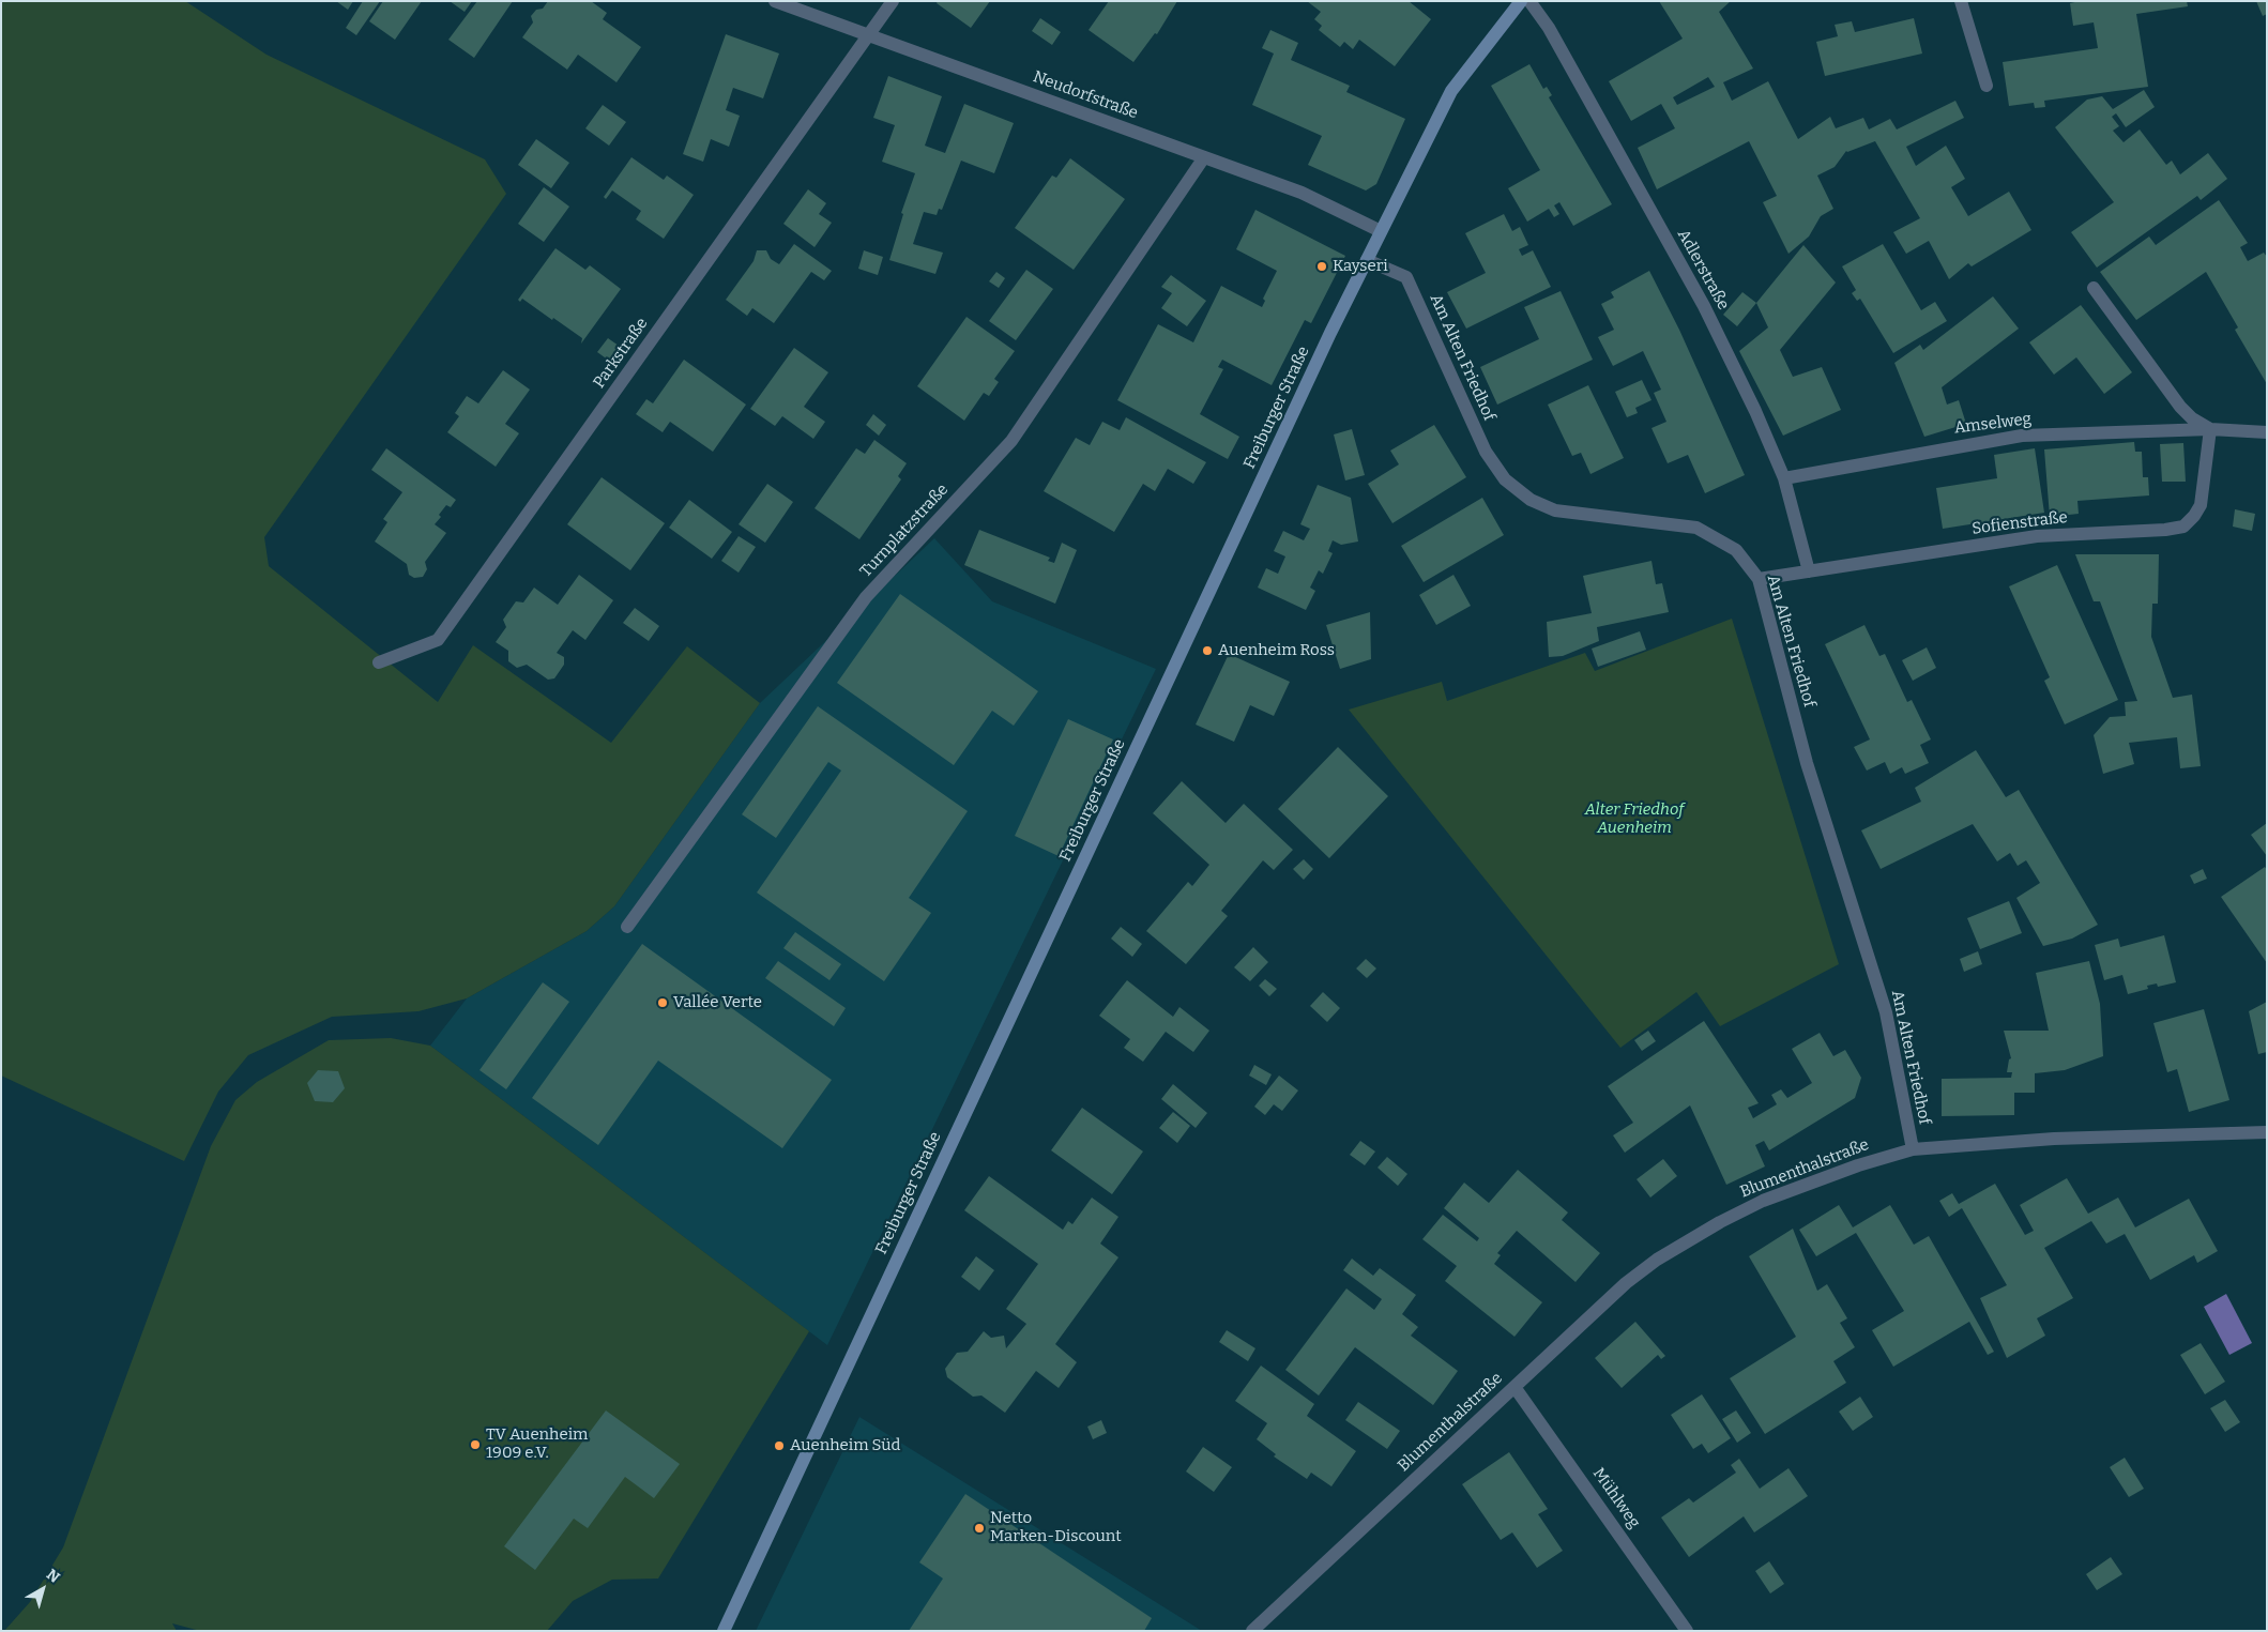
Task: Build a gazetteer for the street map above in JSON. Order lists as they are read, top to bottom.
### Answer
{
  "streets": {
    "street": [
      "Neudorfstraße",
      "Adlerstraße",
      "Parkstraße",
      "Am Alten Friedhof",
      "Freiburger Straße",
      "Amselweg",
      "Sofienstraße",
      "Turnplatzstraße",
      "Blumenthalstraße",
      "Mühlweg"
    ]
  },
  "crossings": [
    ["Neudorfstraße", "Parkstraße"],
    ["Neudorfstraße", "Freiburger Straße"],
    ["Neudorfstraße", "Turnplatzstraße"],
    ["Adlerstraße", "Amselweg"],
    ["Adlerstraße", "Sofienstraße"],
    ["Am Alten Friedhof", "Freiburger Straße"],
    ["Am Alten Friedhof", "Sofienstraße"],
    ["Am Alten Friedhof", "Blumenthalstraße"],
    ["Amselweg", "Sofienstraße"],
    ["Blumenthalstraße", "Mühlweg"]
  ],
  "parks": ["Alter Friedhof Auenheim"],
  "places": [
    "Kayseri",
    "Auenheim Ross",
    "Vallée Verte",
    "TV Auenheim 1909 e.V.",
    "Auenheim Süd",
    "Netto Marken-Discount"
  ],
  "north": "top right"
}
